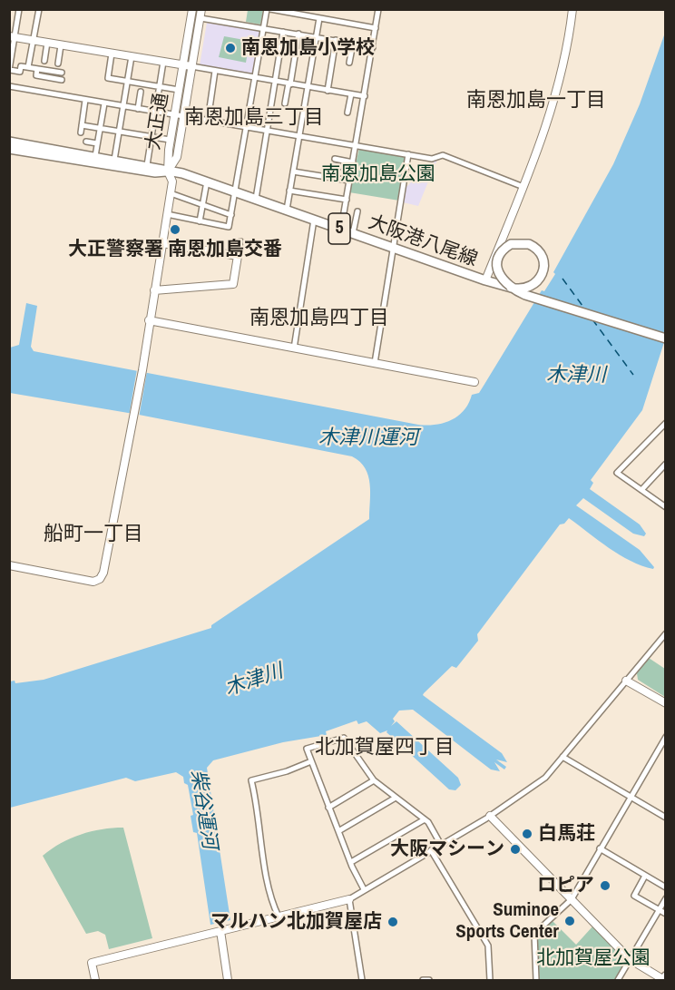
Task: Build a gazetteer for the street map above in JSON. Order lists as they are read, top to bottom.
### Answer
{
  "streets": {
    "main road": ["5", "大阪港八尾線"],
    "street": ["大正通"]
  },
  "crossings": [
    ["大正通", "大阪港八尾線"]
  ],
  "districts": [
    "南恩加島一丁目",
    "南恩加島三丁目",
    "南恩加島四丁目",
    "船町一丁目",
    "北加賀屋四丁目"
  ],
  "water": ["木津川", "木津川運河", "柴谷運河"],
  "parks": ["南恩加島公園", "北加賀屋公園"],
  "places": [
    "南恩加島小学校",
    "大正警察署 南恩加島交番",
    "白馬荘",
    "大阪マシーン",
    "ロピア",
    "Suminoe Sports Center",
    "マルハン北加賀屋店"
  ]
}
